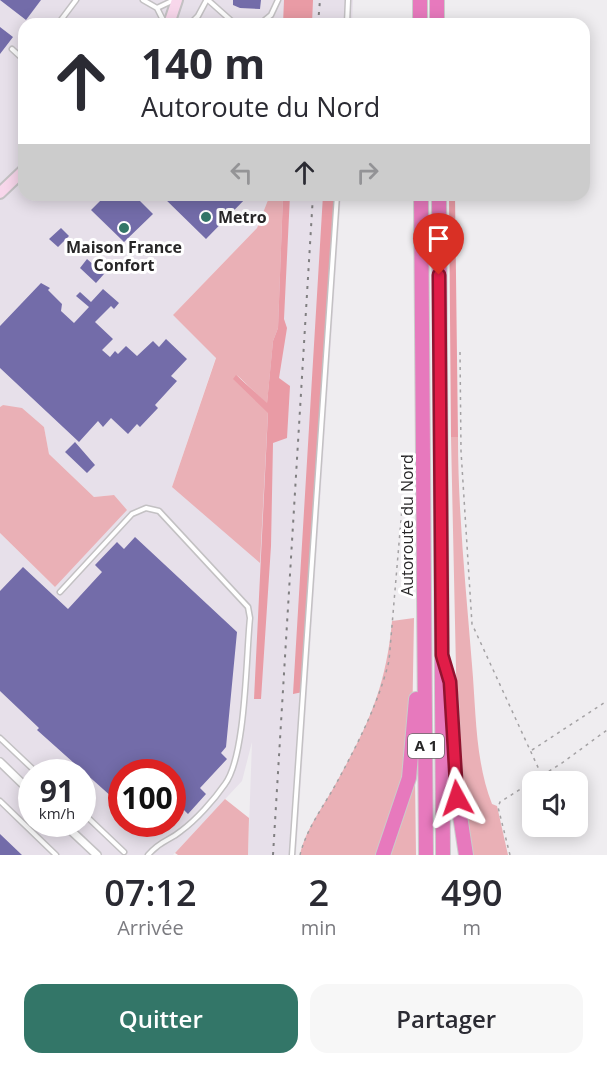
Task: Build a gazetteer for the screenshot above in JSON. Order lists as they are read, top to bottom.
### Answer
{
  "streets": {
    "highway": ["Autoroute du Nord", "A 1"]
  },
  "places": ["Metro", "Maison France Confort"],
  "page": {
    "turn": ["140 m", "Autoroute du Nord"],
    "speed": "91 km/h",
    "limit": "100",
    "eta": [
      "07:12",
      "Arrivée",
      "2",
      "min",
      "490",
      "m"
    ],
    "buttons": ["Quitter", "Partager"]
  }
}
